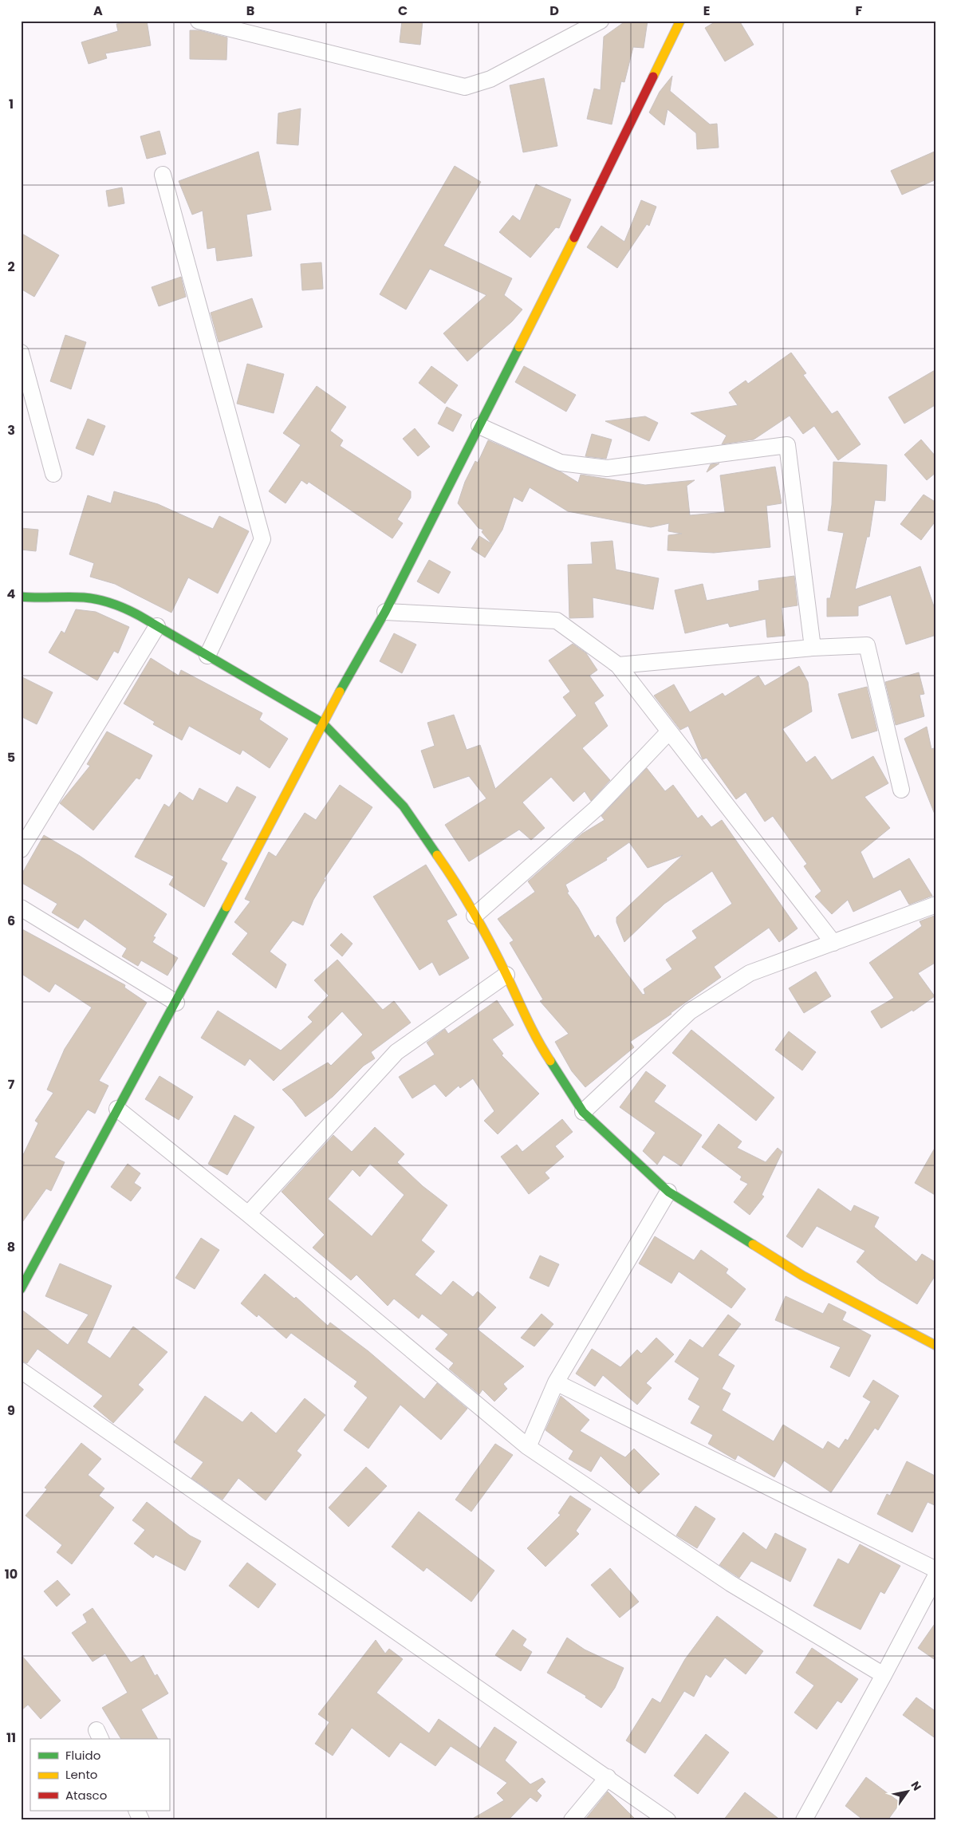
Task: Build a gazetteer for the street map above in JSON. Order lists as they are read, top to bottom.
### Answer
{
  "legend": ["Fluido", "Lento", "Atasco"],
  "north": "top right",
  "grid": {
    "columns": [
      "A",
      "B",
      "C",
      "D",
      "E",
      "F"
    ],
    "rows": [
      "1",
      "2",
      "3",
      "4",
      "5",
      "6",
      "7",
      "8",
      "9",
      "10",
      "11"
    ]
  }
}
